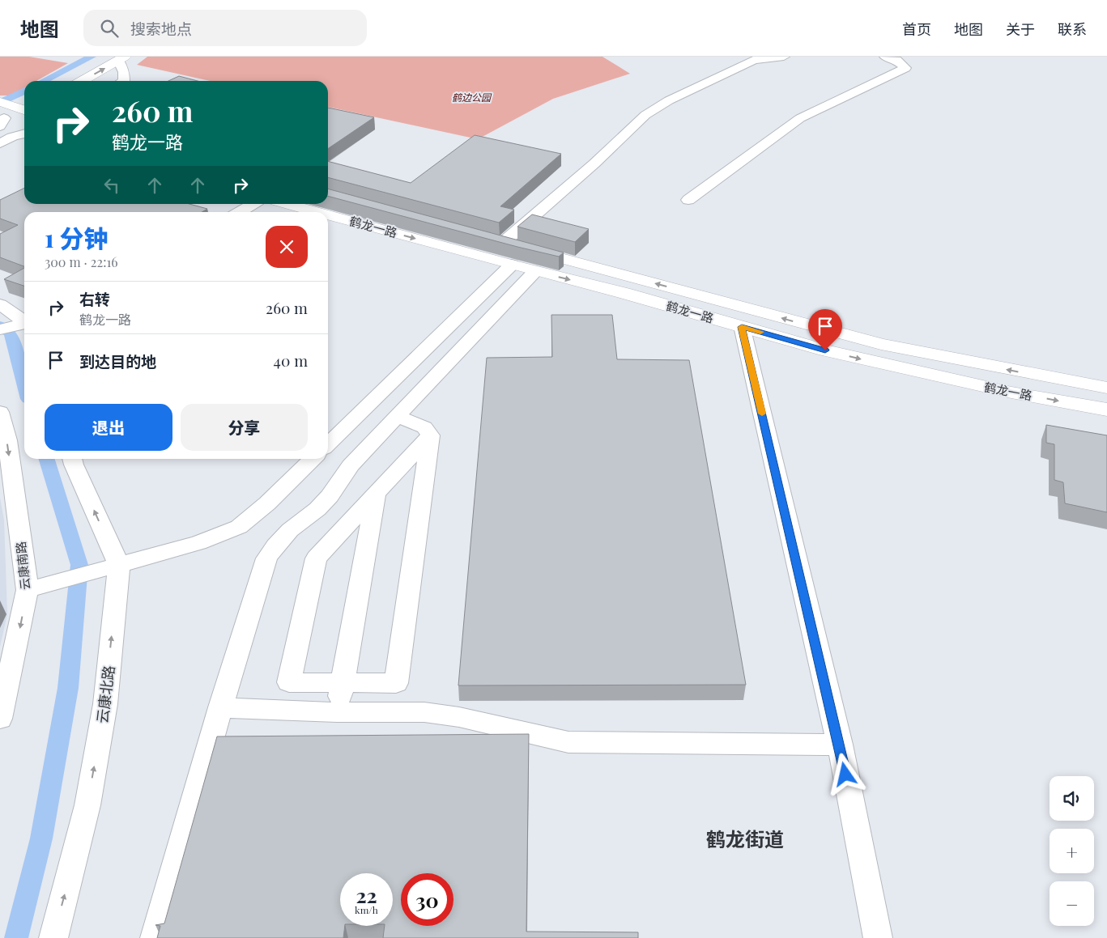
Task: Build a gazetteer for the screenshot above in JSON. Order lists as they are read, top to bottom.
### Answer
{
  "streets": {
    "highway": ["鹤龙一路"],
    "street": ["云康南路", "云康北路"]
  },
  "one_way": ["云康南路"],
  "districts": ["鹤龙街道"],
  "parks": ["鹤边公园"],
  "page": {
    "header": "地图",
    "search": "搜索地点",
    "nav": [
      "首页",
      "地图",
      "关于",
      "联系"
    ],
    "turn": ["260 m", "鹤龙一路"],
    "heading": ["1 分钟", "300 m · 22:16"],
    "list": [
      {
        "name": "右转",
        "note": "鹤龙一路",
        "value": "260 m"
      },
      {
        "name": "到达目的地",
        "value": "40 m"
      }
    ],
    "buttons": ["退出", "分享"],
    "map_buttons": ["+", "−"],
    "speed": "22 km/h",
    "limit": "30"
  }
}
